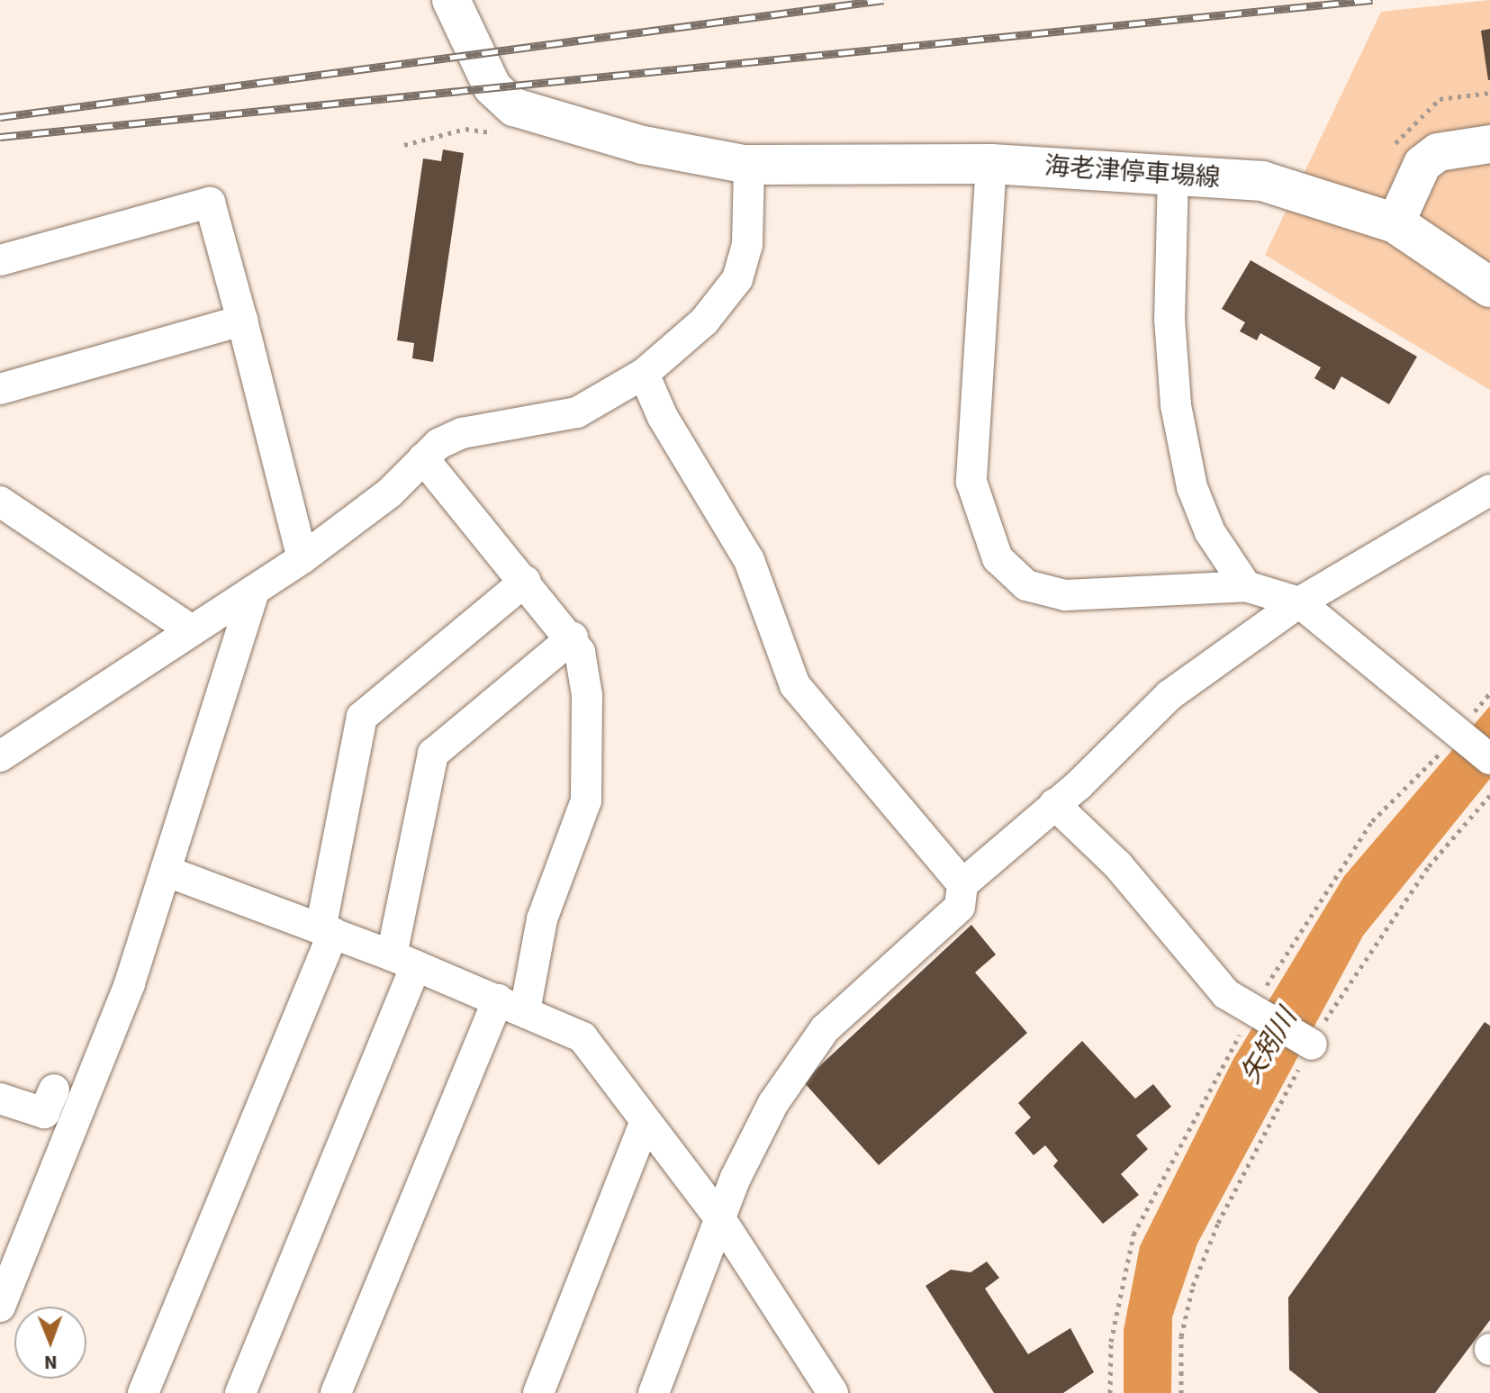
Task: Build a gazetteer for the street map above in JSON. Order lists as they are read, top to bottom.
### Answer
{
  "streets": {
    "main road": ["海老津停車場線"]
  },
  "water": ["矢矧川"],
  "north": "bottom"
}
